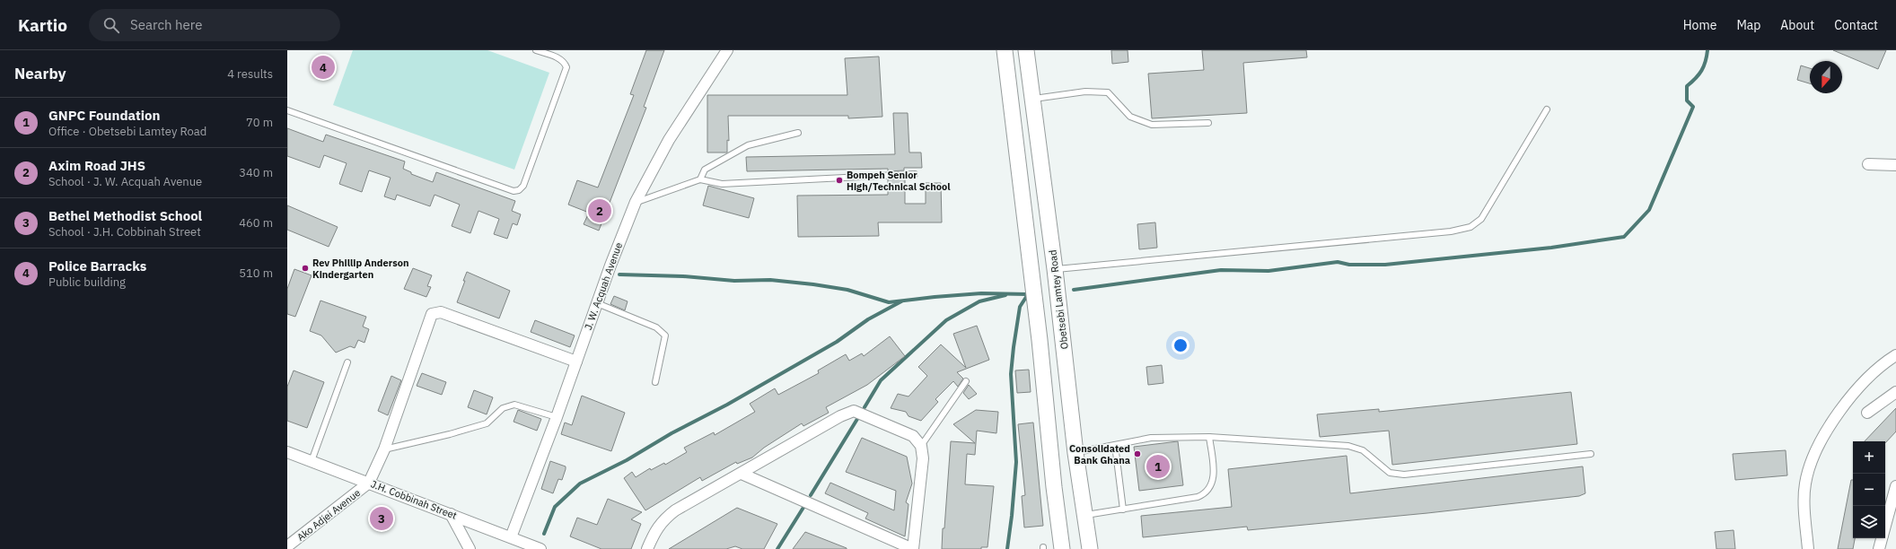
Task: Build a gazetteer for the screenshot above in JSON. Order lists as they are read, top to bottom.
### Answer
{
  "streets": {
    "main road": ["Obetsebi Lamtey Road"],
    "street": ["J. W. Acquah Avenue", "J.H. Cobbinah Street", "Ako Adjei Avenue"]
  },
  "crossings": [
    ["J. W. Acquah Avenue", "J.H. Cobbinah Street"],
    ["J.H. Cobbinah Street", "Ako Adjei Avenue"]
  ],
  "places": ["Bompeh Senior High/Technical School", "Rev Phillip Anderson Kindergarten", "Consolidated Bank Ghana"],
  "north": "bottom",
  "page": {
    "header": "Kartio",
    "search": "Search here",
    "nav": [
      "Home",
      "Map",
      "About",
      "Contact"
    ],
    "heading": ["Nearby", "4 results"],
    "pins": [
      "4",
      "2",
      "1",
      "3"
    ],
    "list": [
      {
        "mark": "1",
        "name": "GNPC Foundation",
        "note": "Office · Obetsebi Lamtey Road",
        "value": "70 m"
      },
      {
        "mark": "2",
        "name": "Axim Road JHS",
        "note": "School · J. W. Acquah Avenue",
        "value": "340 m"
      },
      {
        "mark": "3",
        "name": "Bethel Methodist School",
        "note": "School · J.H. Cobbinah Street",
        "value": "460 m"
      },
      {
        "mark": "4",
        "name": "Police Barracks",
        "note": "Public building",
        "value": "510 m"
      }
    ],
    "map_buttons": ["+", "−"]
  }
}
